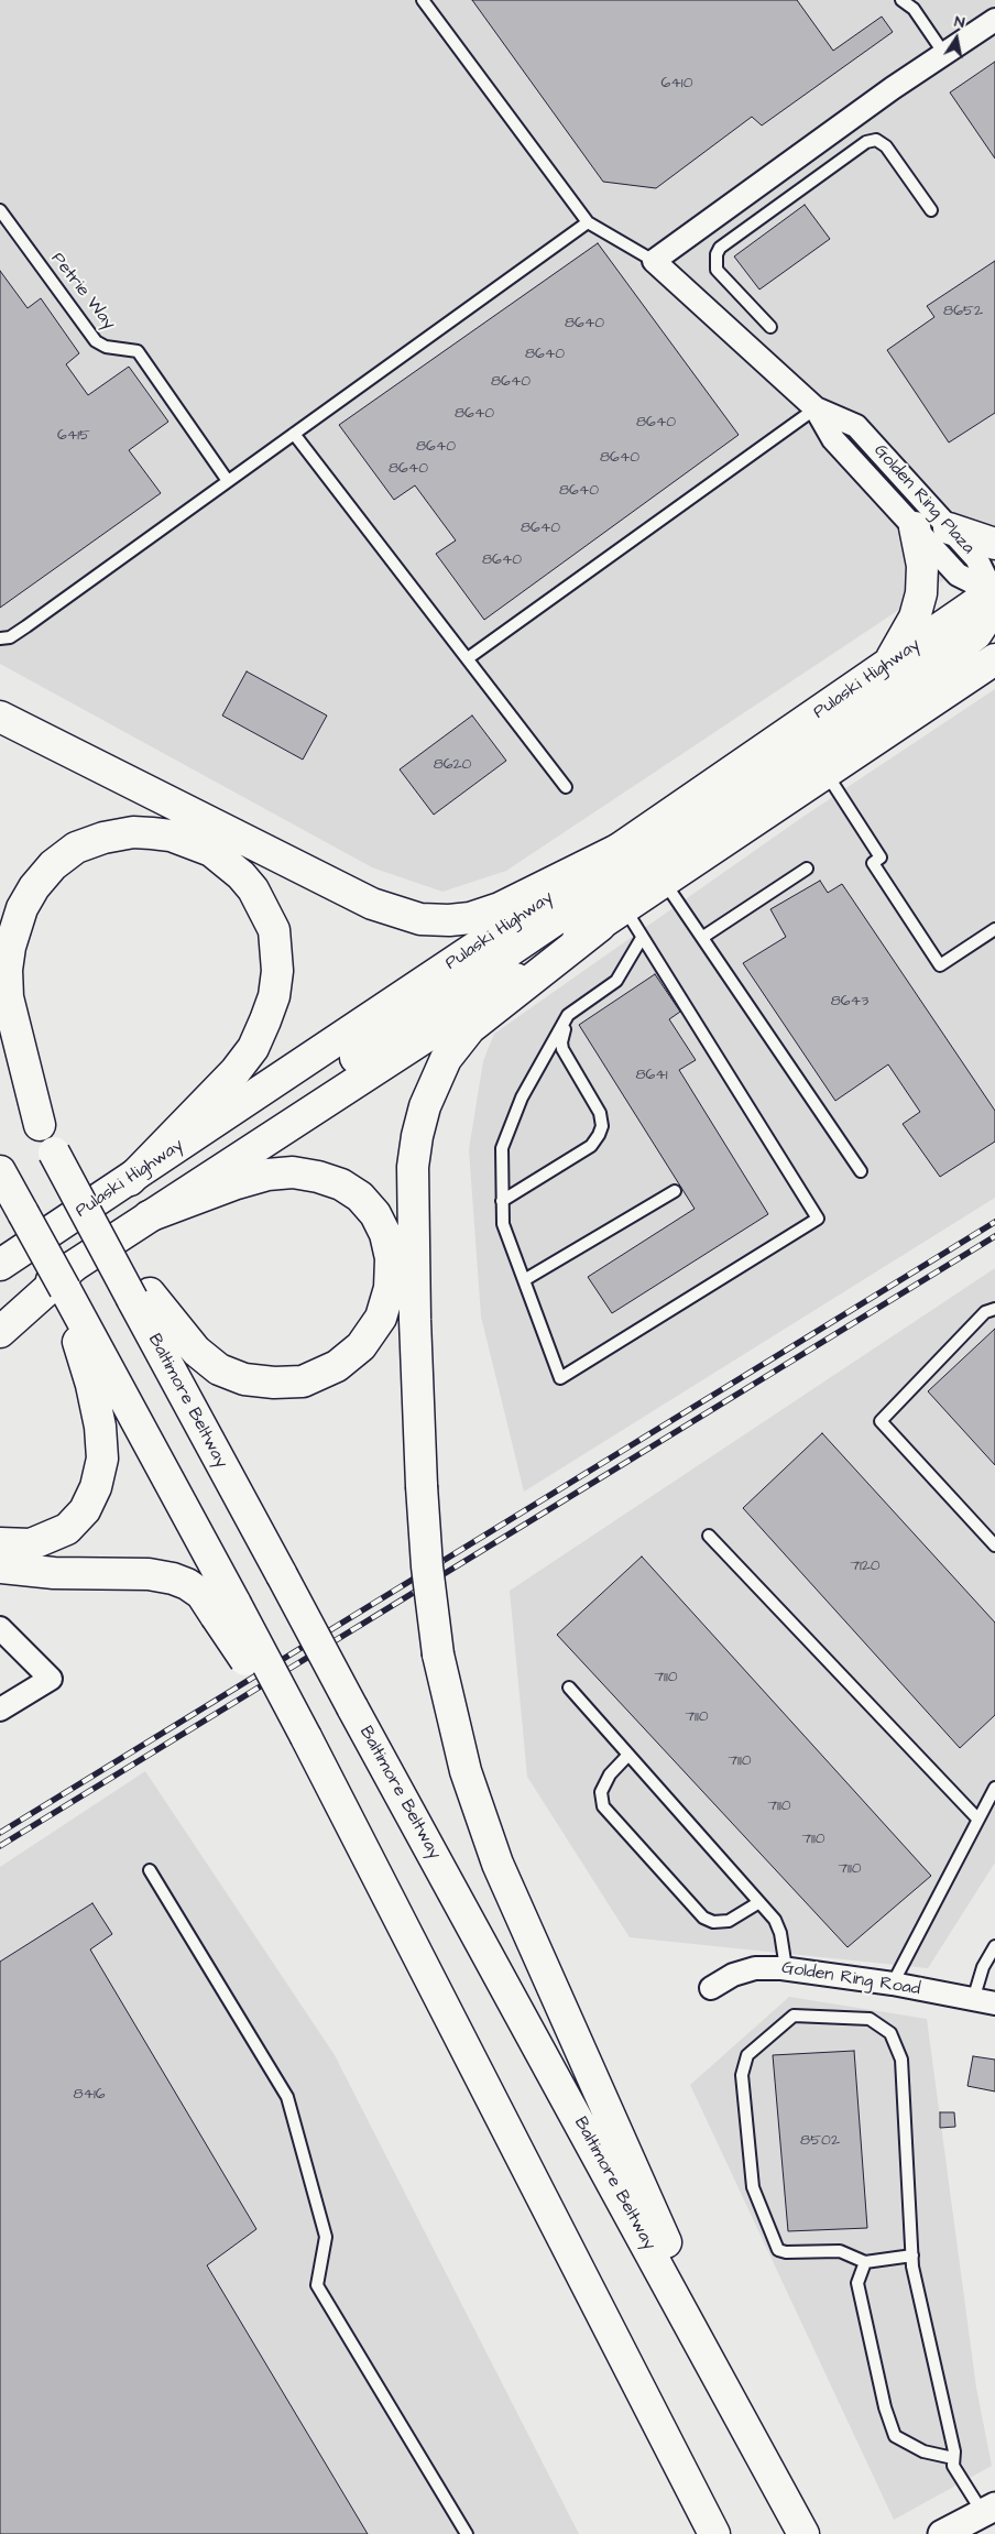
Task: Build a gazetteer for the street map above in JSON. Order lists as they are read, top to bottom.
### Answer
{
  "streets": {
    "highway": ["Pulaski Highway", "Baltimore Beltway"],
    "street": ["Golden Ring Plaza", "Golden Ring Road"],
    "lane": ["Petrie Way"]
  },
  "crossings": [
    ["Golden Ring Plaza", "Pulaski Highway"]
  ],
  "house_numbers": [
    "6410",
    "8652",
    "8640",
    "8640",
    "8640",
    "8640",
    "8640",
    "6415",
    "8640",
    "8640",
    "8640",
    "8640",
    "8640",
    "8640",
    "8620",
    "8643",
    "8641",
    "7120",
    "7110",
    "7110",
    "7110",
    "7110",
    "7110",
    "7110",
    "8416",
    "8502"
  ],
  "north": "top"
}
